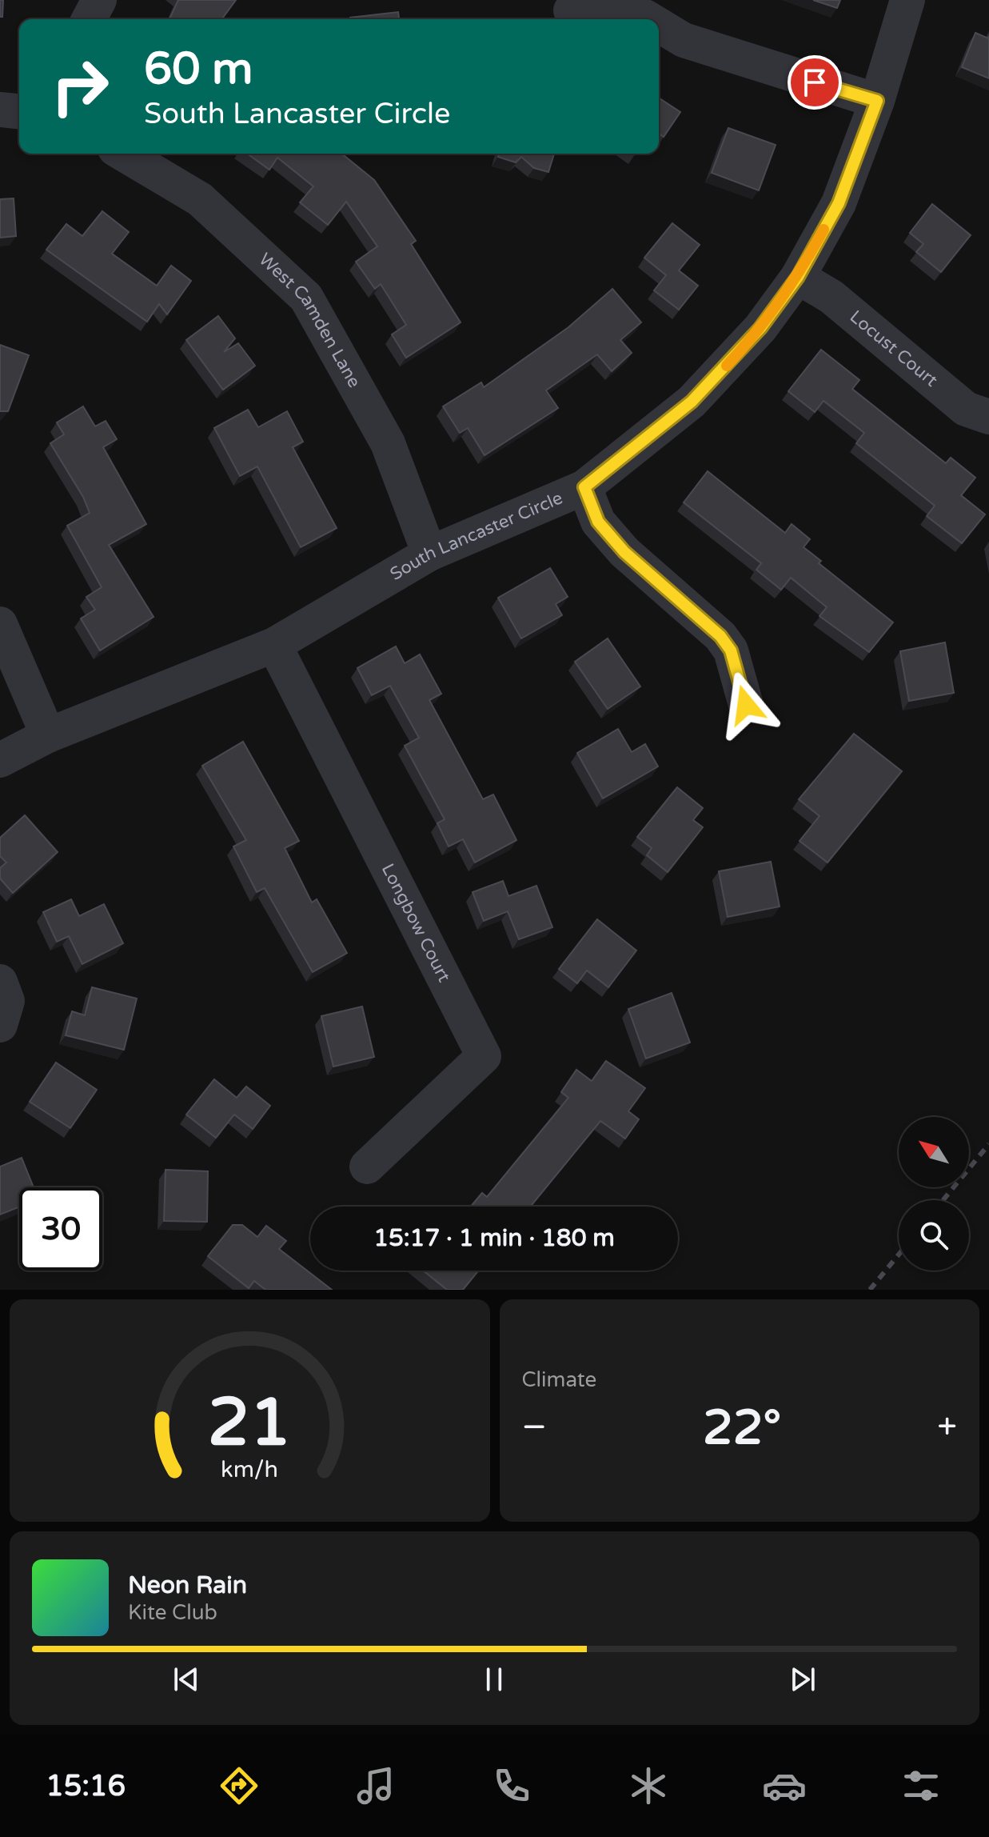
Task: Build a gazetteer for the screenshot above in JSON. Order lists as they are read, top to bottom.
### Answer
{
  "streets": {
    "street": [
      "West Camden Lane",
      "Locust Court",
      "South Lancaster Circle",
      "Longbow Court"
    ]
  },
  "crossings": [
    ["West Camden Lane", "South Lancaster Circle"],
    ["Locust Court", "South Lancaster Circle"],
    ["South Lancaster Circle", "Longbow Court"]
  ],
  "north": "top left",
  "page": {
    "turn": ["60 m", "South Lancaster Circle"],
    "limit": "30",
    "trip": "15:17 · 1 min · 180 m",
    "tile": "Climate",
    "heat": ["−", "22°", "+"],
    "song": ["Neon Rain", "Kite Club"],
    "tabs": "15:16",
    "gauge": ["21", "km/h"]
  }
}
